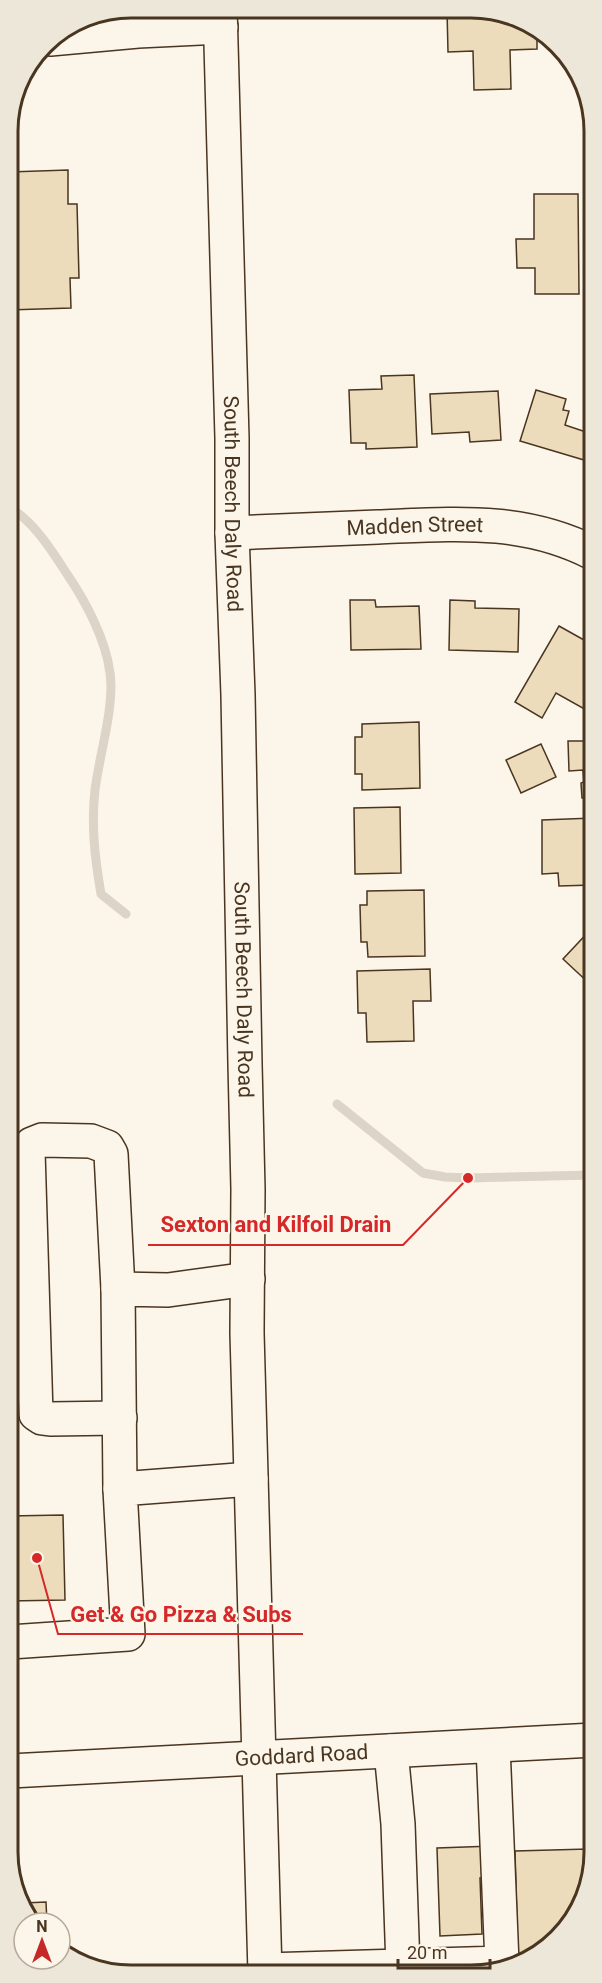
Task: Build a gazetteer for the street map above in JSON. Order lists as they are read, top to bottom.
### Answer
{
  "streets": {
    "street": ["South Beech Daly Road", "Madden Street", "Goddard Road"]
  },
  "crossings": [
    ["South Beech Daly Road", "Madden Street"],
    ["South Beech Daly Road", "Goddard Road"]
  ],
  "places": ["Sexton and Kilfoil Drain", "Get & Go Pizza & Subs"],
  "scale_bar": "20 m",
  "north": "top"
}
